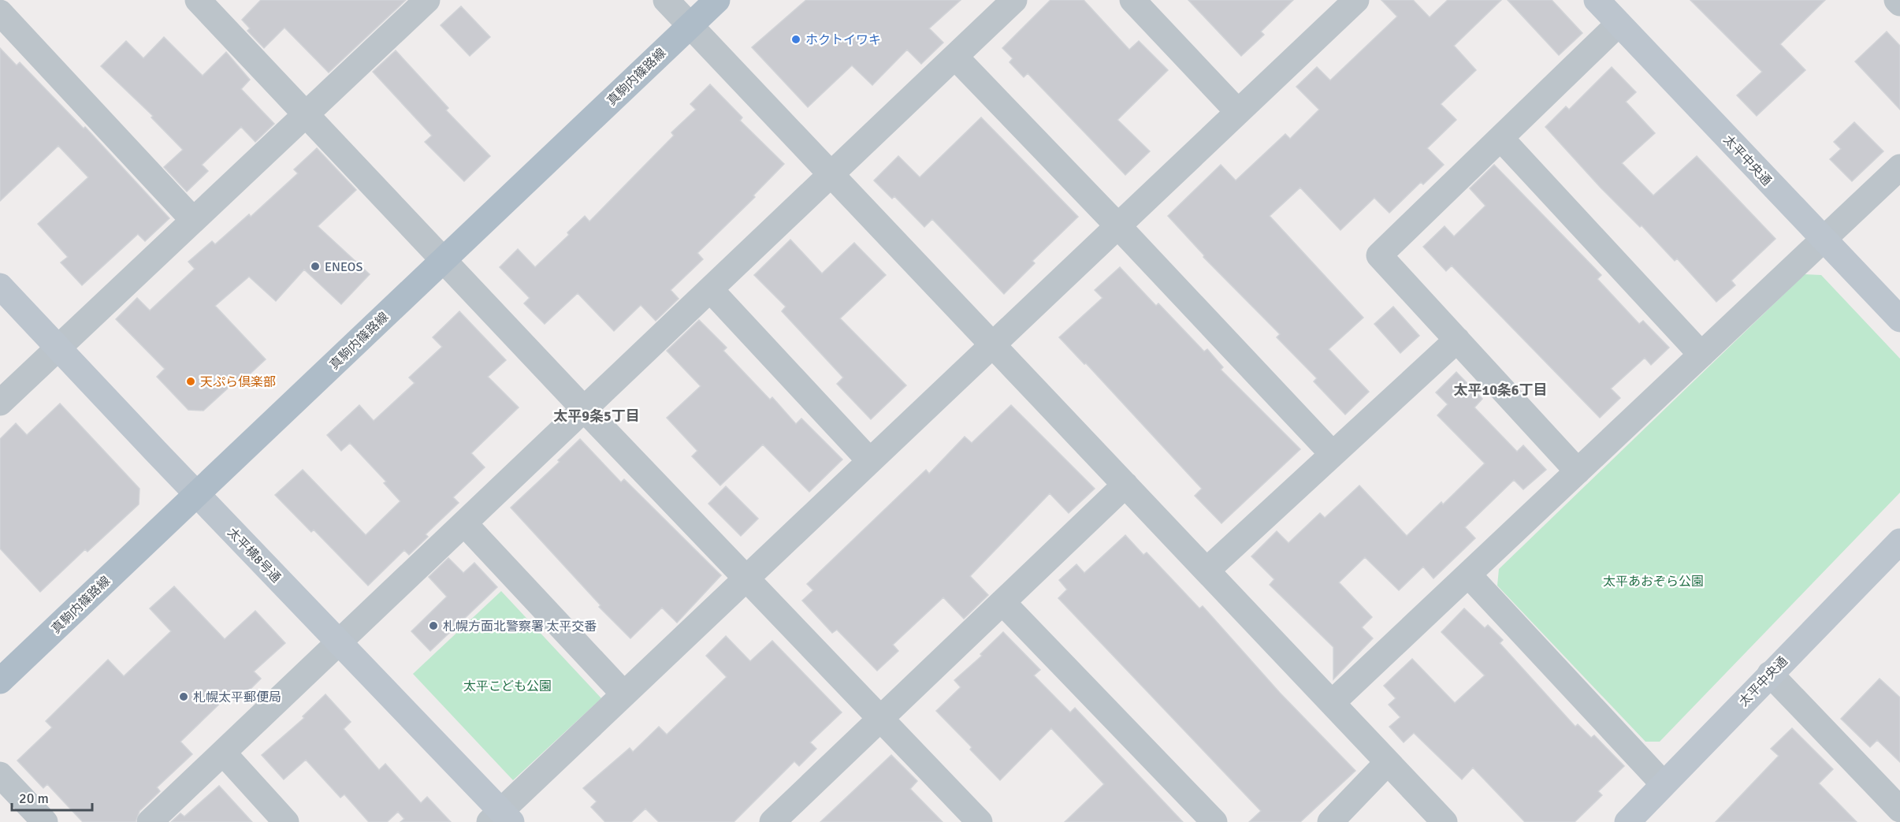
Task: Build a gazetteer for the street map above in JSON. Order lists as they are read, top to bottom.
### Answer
{
  "streets": {
    "main road": ["真駒内篠路線"],
    "street": ["太平中央通", "太平横8号通"]
  },
  "crossings": [
    ["真駒内篠路線", "太平横8号通"]
  ],
  "districts": ["太平10条6丁目", "太平9条5丁目"],
  "parks": ["太平あおぞら公園", "太平こども公園"],
  "places": [
    "ホクトイワキ",
    "ENEOS",
    "天ぷら倶楽部",
    "札幌方面北警察署 太平交番",
    "札幌太平郵便局"
  ],
  "scale_bar": "20 m"
}
